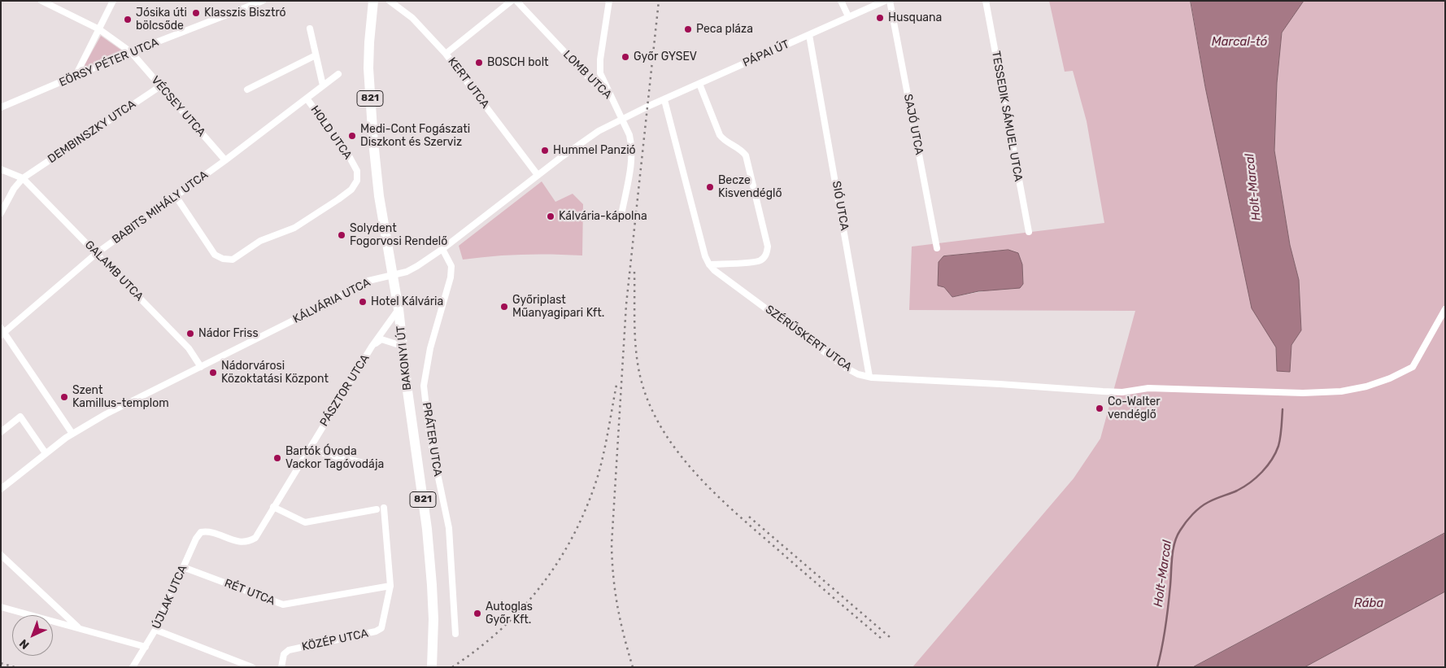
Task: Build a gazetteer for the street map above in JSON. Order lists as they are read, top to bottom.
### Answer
{
  "streets": {
    "main road": ["821", "BAKONYI ÚT"],
    "street": [
      "PÁPAI ÚT",
      "EÖRSY PÉTER UTCA",
      "LOMB UTCA",
      "KERT UTCA",
      "VÉCSEY UTCA",
      "TESSEDIK SÁMUEL UTCA",
      "SAJÓ UTCA",
      "DEMBINSZKY UTCA",
      "HOLD UTCA",
      "SIÓ UTCA",
      "BABITS MIHÁLY UTCA",
      "GALAMB UTCA",
      "KÁLVÁRIA UTCA",
      "SZÉRŰSKERT UTCA",
      "PÁSZTOR UTCA",
      "PRÁTER UTCA",
      "RÉT UTCA",
      "ÚJLAK UTCA",
      "KÖZÉP UTCA"
    ]
  },
  "crossings": [
    ["PÁPAI ÚT", "SIÓ UTCA"],
    ["PÁPAI ÚT", "KÁLVÁRIA UTCA"],
    ["PÁPAI ÚT", "SZÉRŰSKERT UTCA"],
    ["EÖRSY PÉTER UTCA", "VÉCSEY UTCA"],
    ["LOMB UTCA", "KÁLVÁRIA UTCA"],
    ["KERT UTCA", "KÁLVÁRIA UTCA"],
    ["VÉCSEY UTCA", "DEMBINSZKY UTCA"],
    ["VÉCSEY UTCA", "BABITS MIHÁLY UTCA"],
    ["DEMBINSZKY UTCA", "GALAMB UTCA"],
    ["HOLD UTCA", "BABITS MIHÁLY UTCA"],
    ["SIÓ UTCA", "SZÉRŰSKERT UTCA"],
    ["BABITS MIHÁLY UTCA", "GALAMB UTCA"],
    ["GALAMB UTCA", "KÁLVÁRIA UTCA"],
    ["KÁLVÁRIA UTCA", "BAKONYI ÚT"],
    ["KÁLVÁRIA UTCA", "PRÁTER UTCA"],
    ["BAKONYI ÚT", "PÁSZTOR UTCA"],
    ["PÁSZTOR UTCA", "ÚJLAK UTCA"],
    ["RÉT UTCA", "ÚJLAK UTCA"],
    ["RÉT UTCA", "KÖZÉP UTCA"]
  ],
  "water": ["Marcal-tó", "Holt-Marcal", "Rába"],
  "places": [
    "Klasszis Bisztró",
    "Husquana",
    "Jósika úti bölcsőde",
    "Peca pláza",
    "Győr GYSEV",
    "BOSCH bolt",
    "Medi-Cont Fogászati Diszkont és Szerviz",
    "Hummel Panzió",
    "Becze Kisvendéglő",
    "Kálvária-kápolna",
    "Solydent Fogorvosi Rendelő",
    "Hotel Kálvária",
    "Győriplast Műanyagipari Kft.",
    "Nádor Friss",
    "Nádorvárosi Közoktatási Központ",
    "Szent Kamillus-templom",
    "Co-Walter vendéglő",
    "Bartók Óvoda Vackor Tagóvodája",
    "Autoglas Győr Kft."
  ],
  "north": "bottom left"
}
